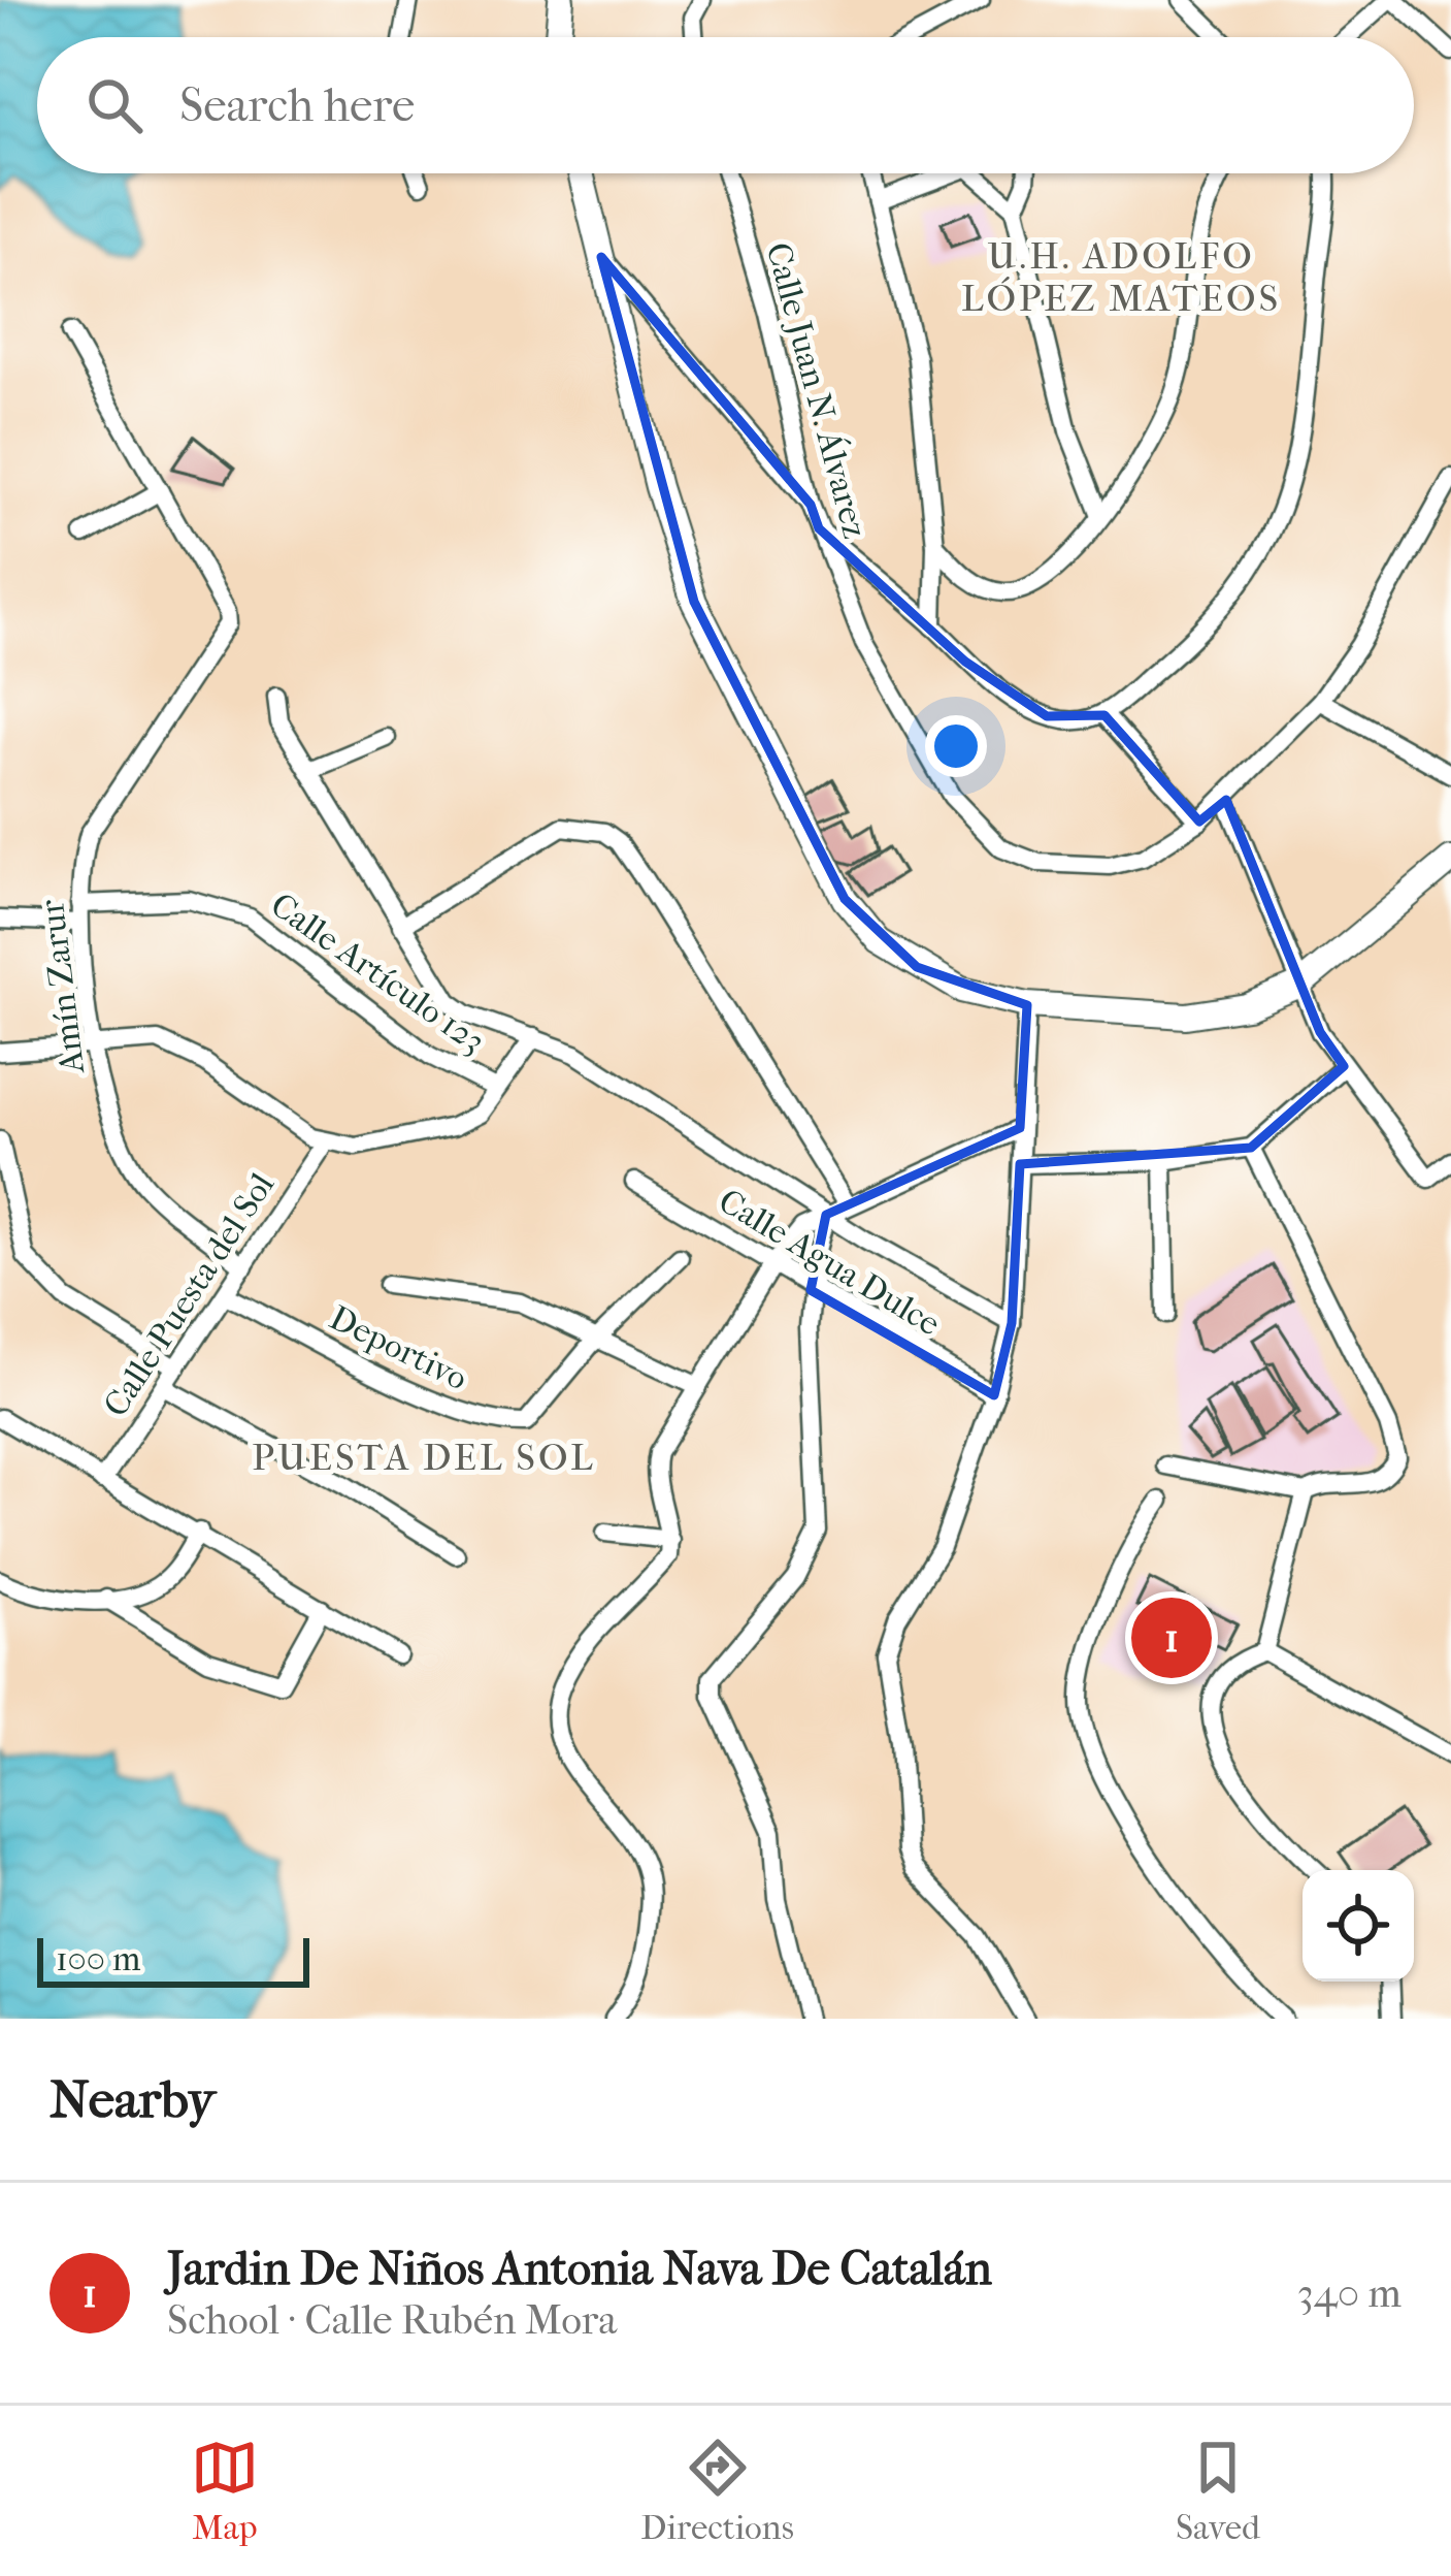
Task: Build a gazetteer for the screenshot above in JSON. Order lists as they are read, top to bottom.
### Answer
{
  "streets": {
    "street": [
      "Calle Juan N. Álvarez",
      "Calle Artículo 123",
      "Amín Zarur",
      "Calle Agua Dulce",
      "Calle Puesta del Sol",
      "Deportivo"
    ]
  },
  "crossings": [
    ["Calle Artículo 123", "Amín Zarur"],
    ["Amín Zarur", "Calle Puesta del Sol"],
    ["Calle Puesta del Sol", "Deportivo"]
  ],
  "districts": ["U.H. ADOLFO LÓPEZ MATEOS", "PUESTA DEL SOL"],
  "scale_bar": "100 m",
  "page": {
    "search": "Search here",
    "pins": "1",
    "scale": "100 m",
    "heading": "Nearby",
    "list": [
      {
        "mark": "1",
        "name": "Jardin De Niños Antonia Nava De Catalán",
        "note": "School · Calle Rubén Mora",
        "value": "340 m"
      }
    ],
    "nav": ["Map", "Directions", "Saved"]
  }
}
